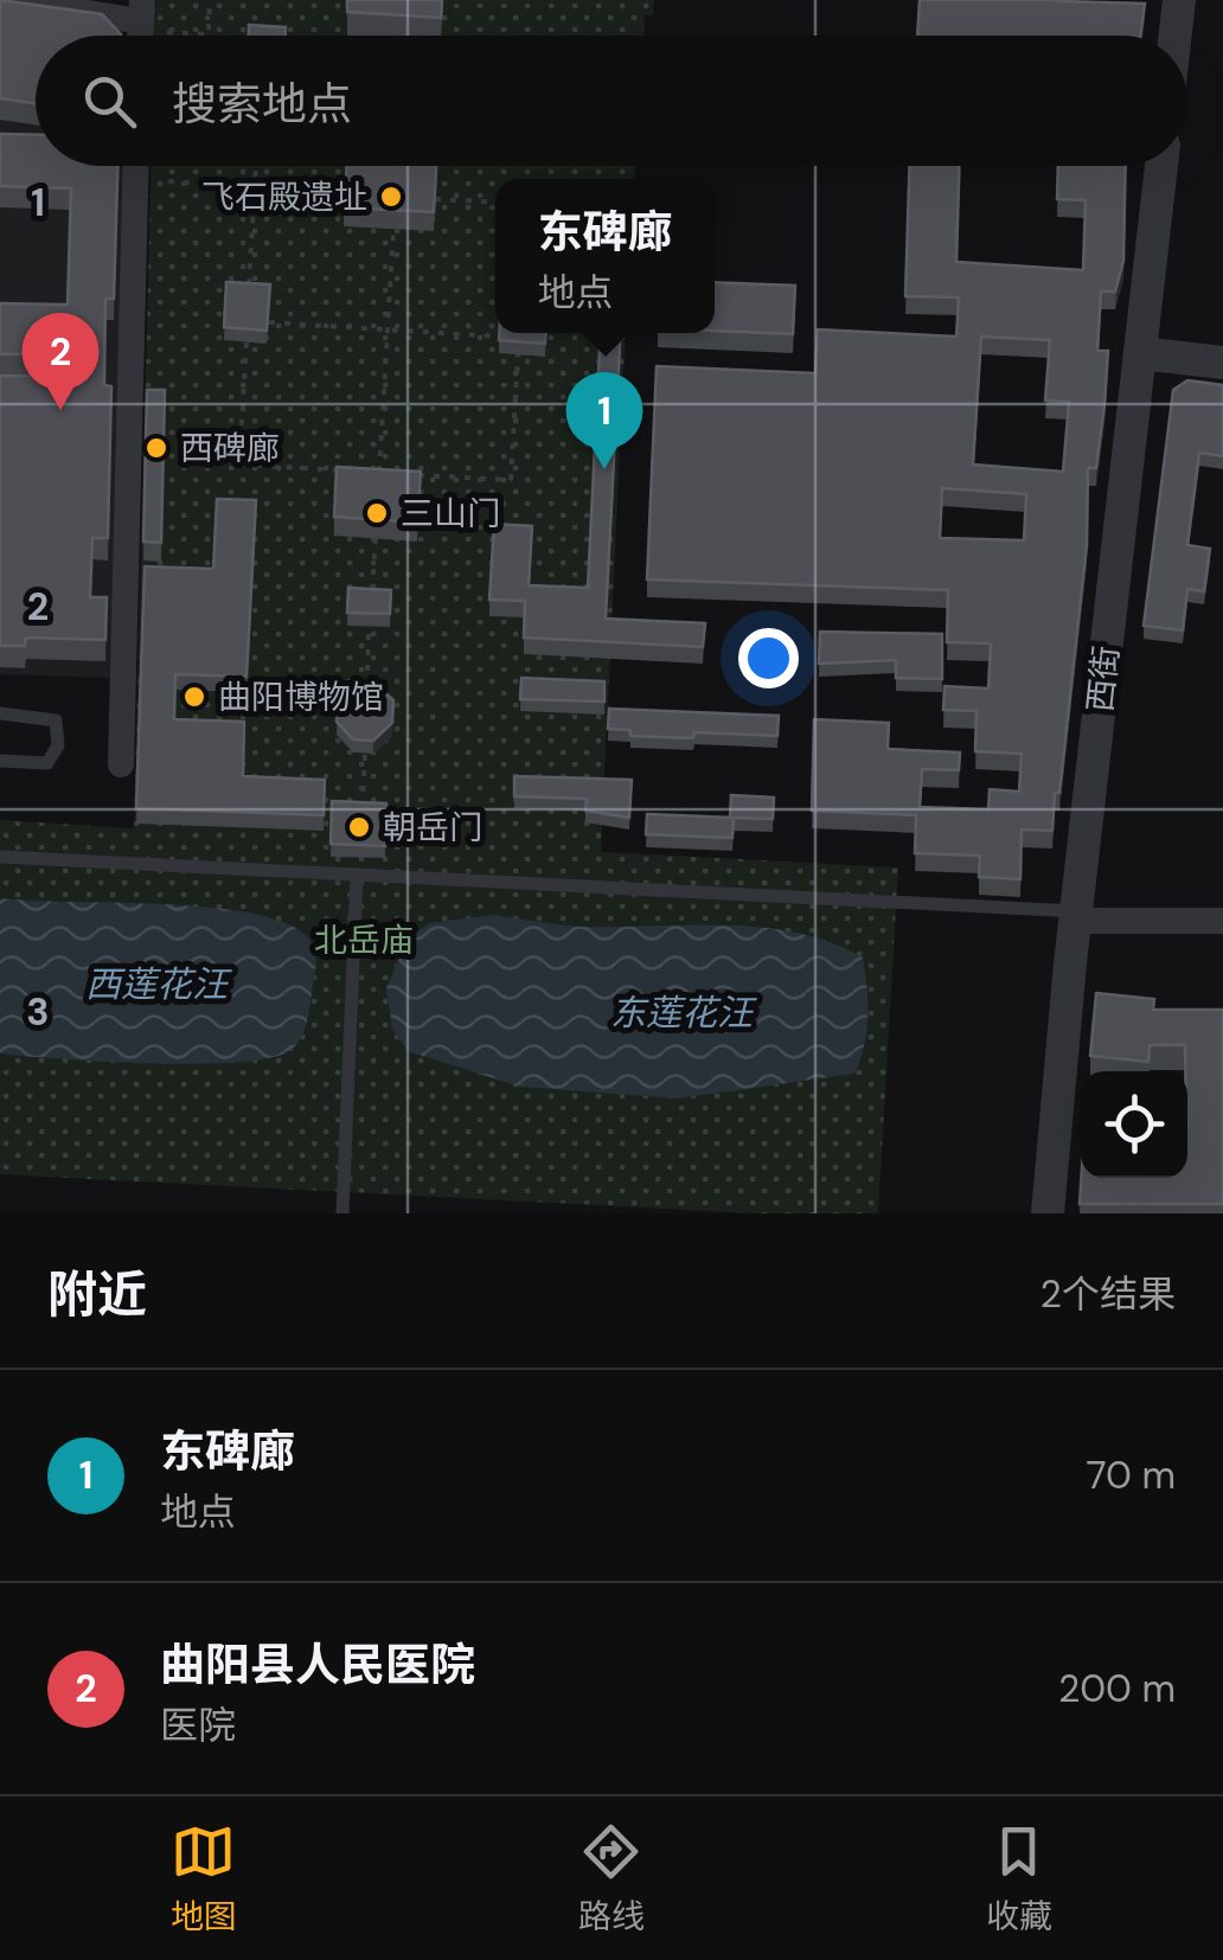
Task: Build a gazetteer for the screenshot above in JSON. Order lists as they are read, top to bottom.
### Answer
{
  "streets": {
    "street": ["西街"]
  },
  "water": ["西莲花汪", "东莲花汪"],
  "parks": ["北岳庙"],
  "places": [
    "飞石殿遗址",
    "西碑廊",
    "三山门",
    "曲阳博物馆",
    "朝岳门"
  ],
  "page": {
    "search": "搜索地点",
    "popup": ["东碑廊", "地点"],
    "pins": ["2", "1"],
    "heading": ["附近", "2个结果"],
    "list": [
      {
        "mark": "1",
        "name": "东碑廊",
        "note": "地点",
        "value": "70 m"
      },
      {
        "mark": "2",
        "name": "曲阳县人民医院",
        "note": "医院",
        "value": "200 m"
      }
    ],
    "nav": ["地图", "路线", "收藏"]
  },
  "grid": {
    "rows": ["1", "2", "3"]
  }
}
